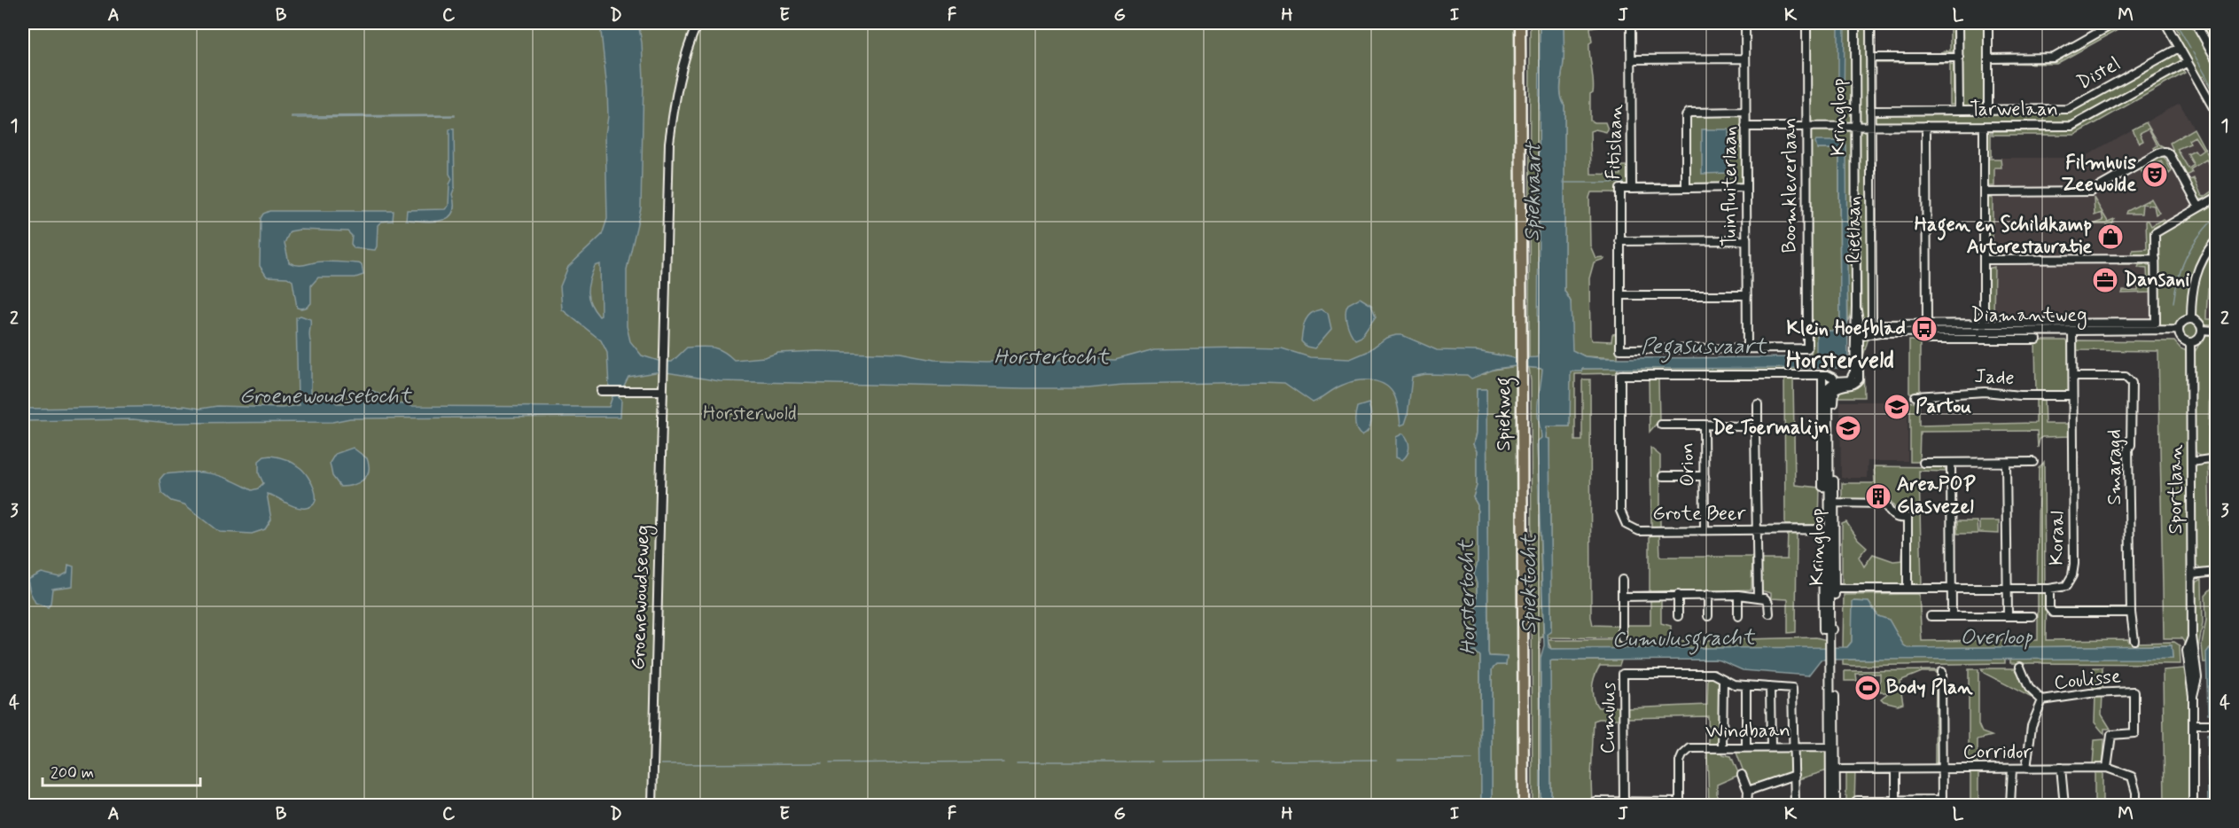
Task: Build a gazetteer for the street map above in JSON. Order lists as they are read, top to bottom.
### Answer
{
  "streets": {
    "main road": ["Spiekweg"],
    "street": [
      "Distel",
      "Tarwelaan",
      "Kringloop",
      "Fitislaan",
      "Boomkleverlaan",
      "Tuinfluiterlaan",
      "Rietlaan",
      "Diamantweg",
      "Jade",
      "Orion",
      "Smaragd",
      "Sportlaan",
      "Grote Beer",
      "Koraal",
      "Groenewoudseweg",
      "Coulisse",
      "Cumulus",
      "Windbaan",
      "Corridor"
    ]
  },
  "crossings": [
    ["Distel", "Rietlaan"],
    ["Tarwelaan", "Kringloop"],
    ["Tarwelaan", "Boomkleverlaan"],
    ["Tarwelaan", "Tuinfluiterlaan"],
    ["Tarwelaan", "Rietlaan"],
    ["Kringloop", "Diamantweg"],
    ["Kringloop", "Grote Beer"],
    ["Kringloop", "Koraal"],
    ["Kringloop", "Windbaan"],
    ["Kringloop", "Corridor"],
    ["Fitislaan", "Boomkleverlaan"],
    ["Fitislaan", "Tuinfluiterlaan"],
    ["Boomkleverlaan", "Tuinfluiterlaan"],
    ["Rietlaan", "Diamantweg"],
    ["Diamantweg", "Sportlaan"],
    ["Diamantweg", "Koraal"],
    ["Jade", "Koraal"],
    ["Orion", "Grote Beer"],
    ["Smaragd", "Koraal"],
    ["Coulisse", "Corridor"],
    ["Cumulus", "Windbaan"]
  ],
  "districts": ["Horsterveld"],
  "water": [
    "Spiekvaart",
    "Pegasusvaart",
    "Horstertocht",
    "Groenewoudsetocht",
    "Spiektocht",
    "Overloop",
    "Cumulusgracht"
  ],
  "parks": ["Horsterwold"],
  "places": {
    "theatre": ["Filmhuis Zeewolde"],
    "shop": ["Hagen en Schildkamp Autorestauratie"],
    "office": ["Dansani"],
    "bus stop": ["Klein Hoefblad"],
    "school or university": ["Partou", "De Toermalijn"],
    "building": ["AreaPOP Glasvezel"],
    "sports": ["Body Plan"]
  },
  "scale_bar": "200 m",
  "grid": {
    "columns": [
      "A",
      "B",
      "C",
      "D",
      "E",
      "F",
      "G",
      "H",
      "I",
      "J",
      "K",
      "L",
      "M"
    ],
    "rows": [
      "1",
      "2",
      "3",
      "4"
    ]
  }
}
